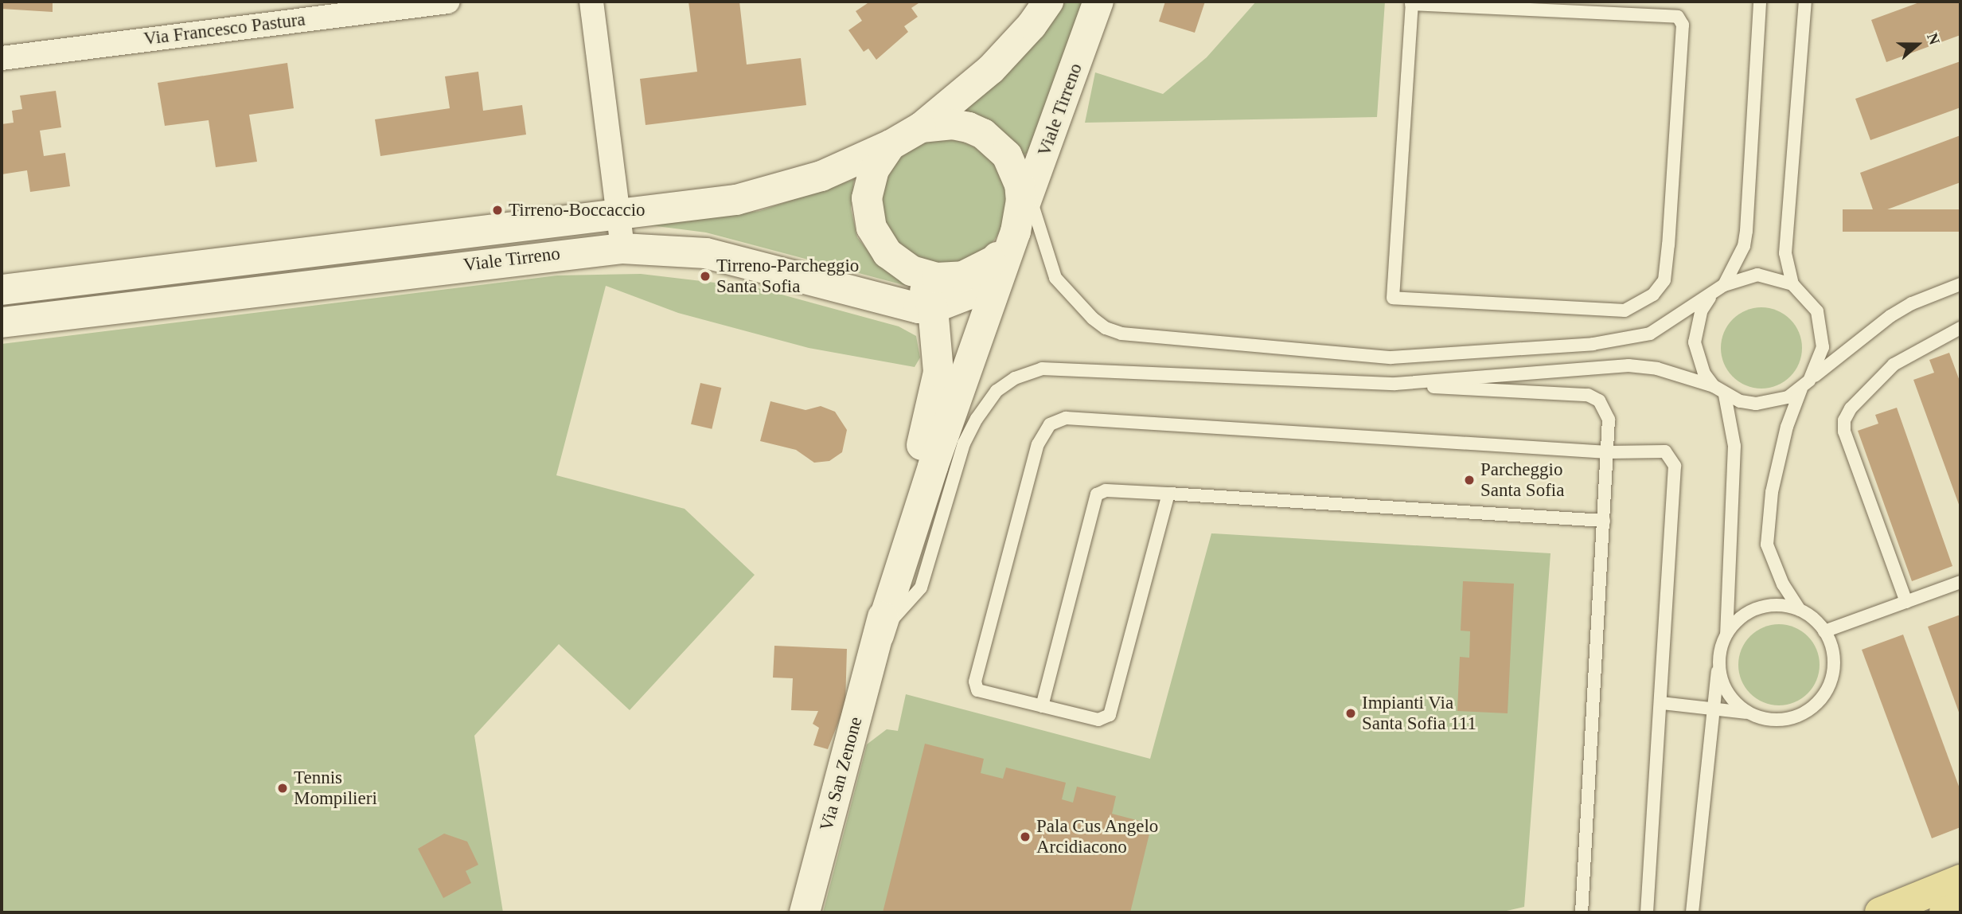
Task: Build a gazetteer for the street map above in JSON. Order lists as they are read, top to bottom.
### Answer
{
  "streets": {
    "street": ["Via Francesco Pastura", "Viale Tirreno", "Via San Zenone"]
  },
  "places": [
    "Tirreno-Boccaccio",
    "Tirreno-Parcheggio Santa Sofia",
    "Parcheggio Santa Sofia",
    "Impianti Via Santa Sofia 111",
    "Tennis Mompilieri",
    "Pala Cus Angelo Arcidiacono"
  ],
  "north": "right"
}
